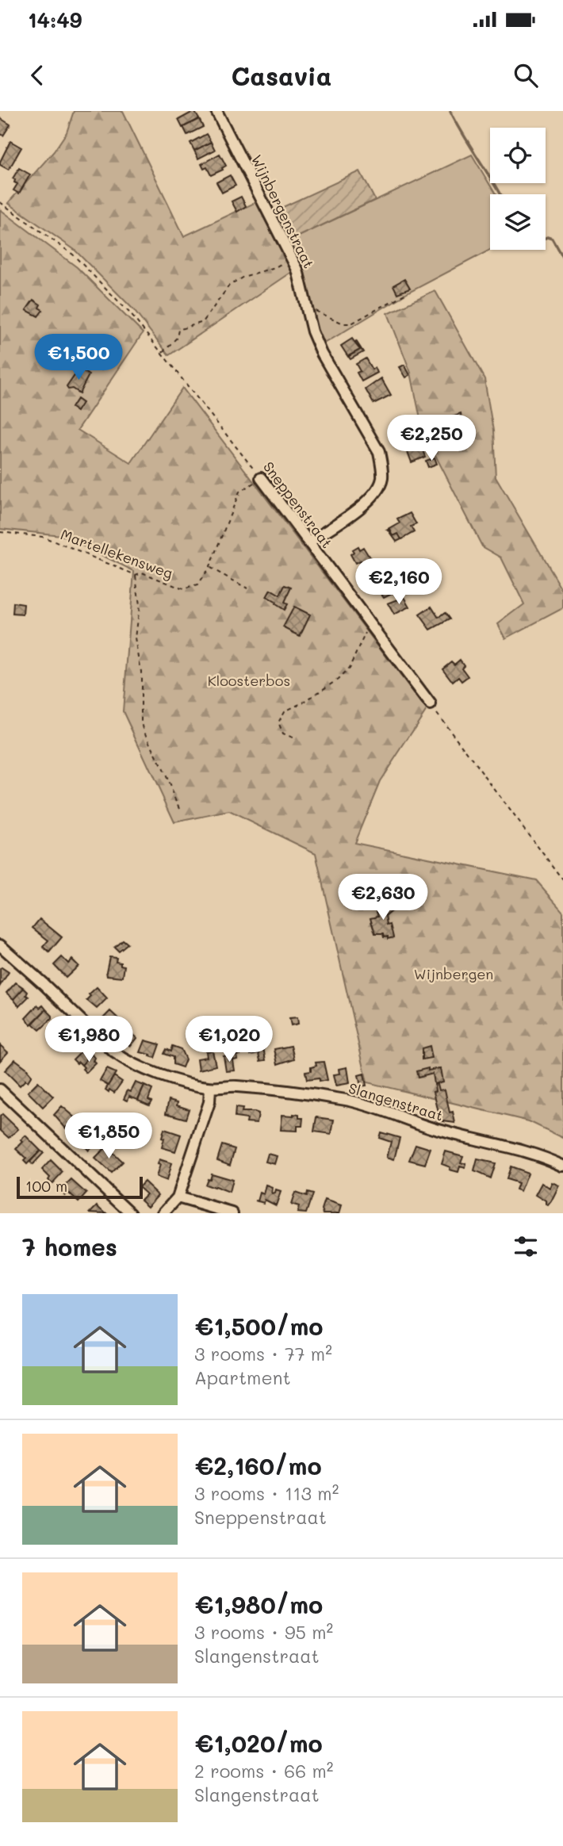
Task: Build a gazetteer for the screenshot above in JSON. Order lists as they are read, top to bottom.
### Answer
{
  "streets": {
    "street": ["Wijnbergenstraat", "Sneppenstraat", "Slangenstraat"],
    "path": ["Martellekensweg"]
  },
  "crossings": [
    ["Wijnbergenstraat", "Sneppenstraat"],
    ["Sneppenstraat", "Martellekensweg"]
  ],
  "parks": ["Kloosterbos", "Wijnbergen"],
  "scale_bar": "100 m",
  "page": {
    "status": "14:49",
    "header": "Casavia",
    "price": [
      "€1,500",
      "€2,250",
      "€2,160",
      "€2,630",
      "€1,980",
      "€1,020",
      "€1,850"
    ],
    "scale": "100 m",
    "heading": "7 homes",
    "list": [
      {
        "name": "€1,500/mo",
        "note": "3 rooms · 77 m² · Apartment"
      },
      {
        "name": "€2,160/mo",
        "note": "3 rooms · 113 m² · Sneppenstraat"
      },
      {
        "name": "€1,980/mo",
        "note": "3 rooms · 95 m² · Slangenstraat"
      },
      {
        "name": "€1,020/mo",
        "note": "2 rooms · 66 m² · Slangenstraat"
      }
    ]
  }
}
